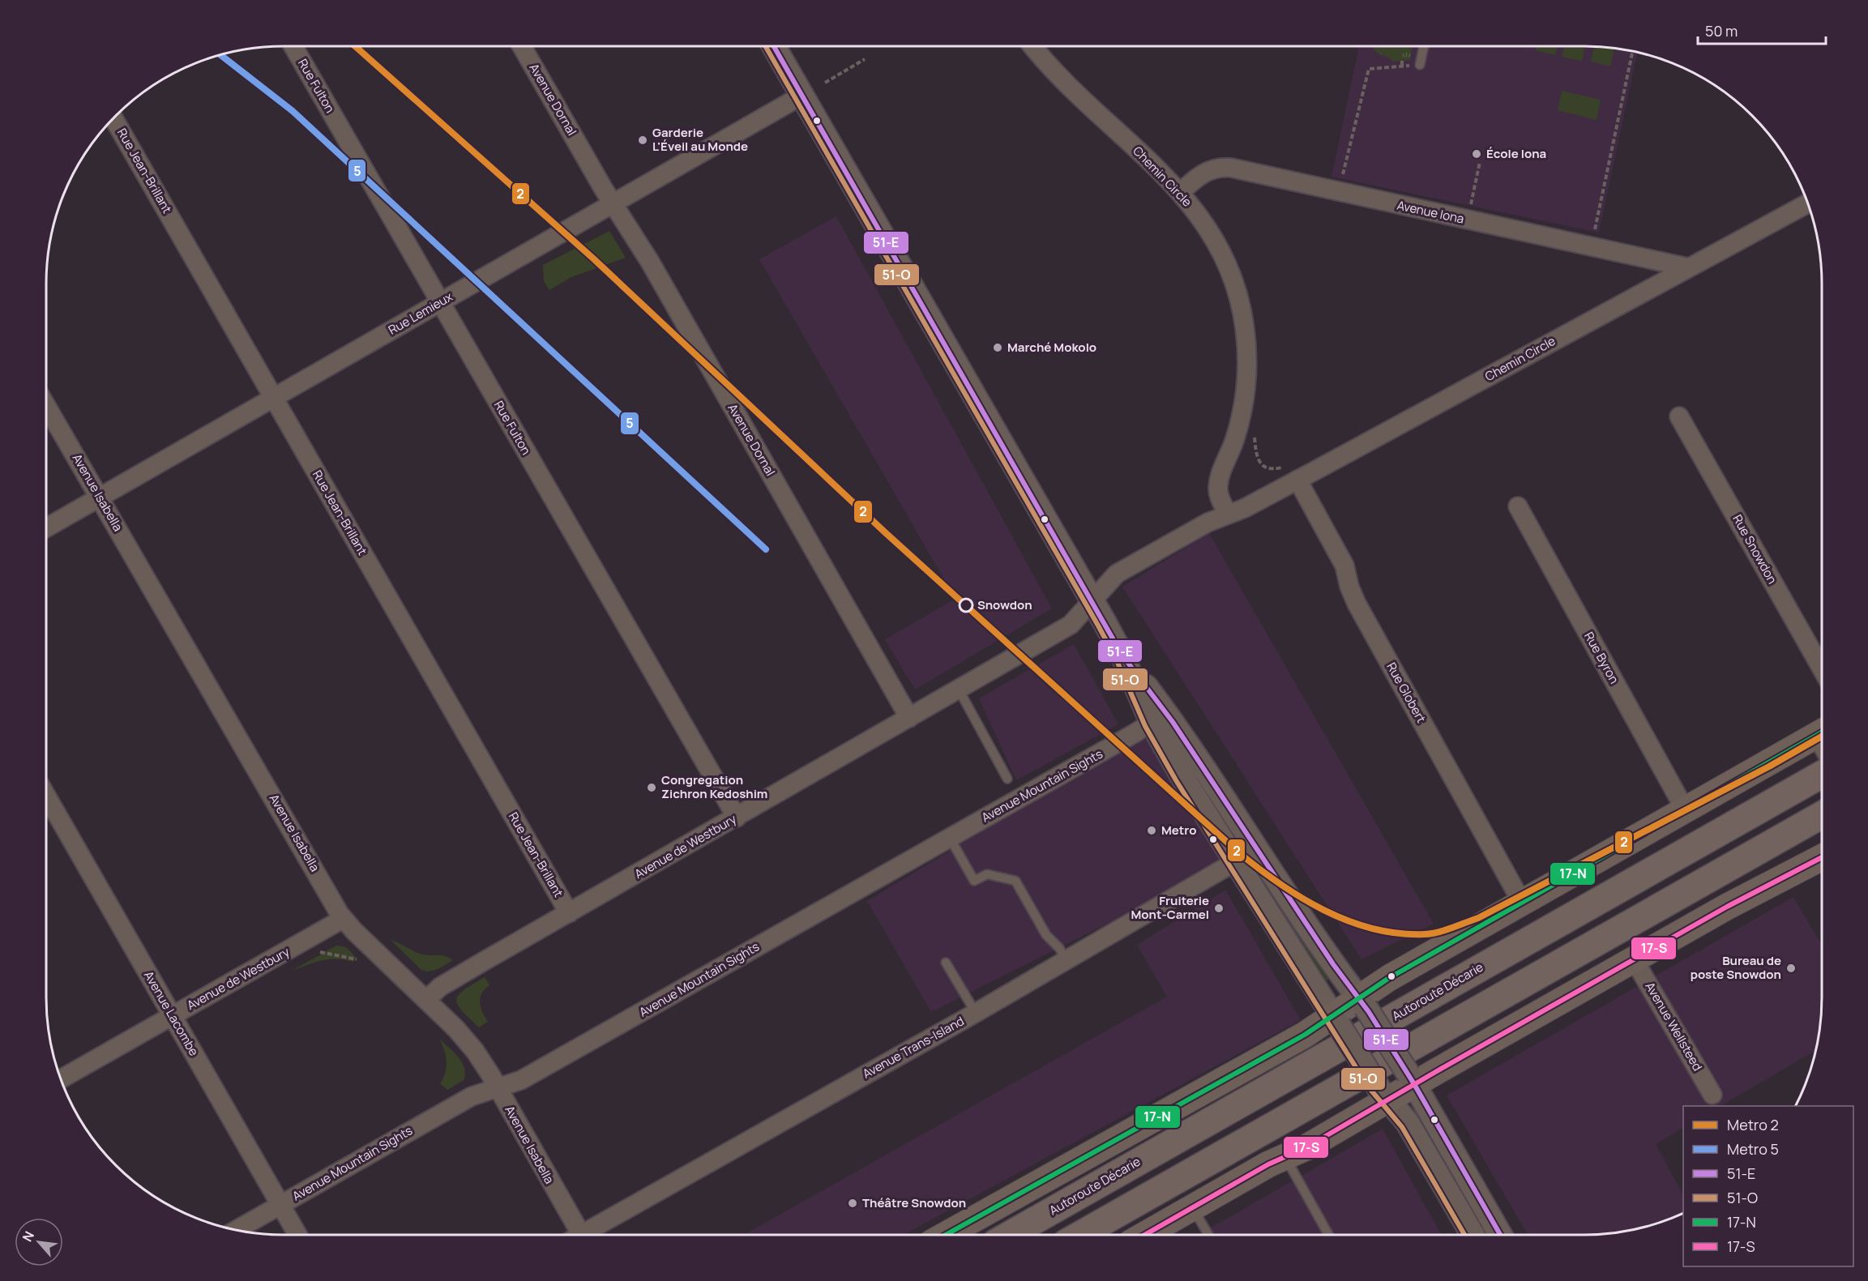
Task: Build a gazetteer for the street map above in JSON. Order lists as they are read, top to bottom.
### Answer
{
  "streets": {
    "highway": ["Autoroute Décarie"],
    "street": [
      "Rue Fulton",
      "Avenue Dornal",
      "Rue Jean-Brillant",
      "Chemin Circle",
      "Avenue Iona",
      "Rue Lemieux",
      "Avenue Isabella",
      "Rue Snowdon",
      "Rue Byron",
      "Rue Globert",
      "Avenue Mountain Sights",
      "Avenue de Westbury",
      "Avenue Lacombe",
      "Avenue Wellsteed",
      "Avenue Trans-Island"
    ]
  },
  "crossings": [
    ["Rue Fulton", "Rue Lemieux"],
    ["Rue Fulton", "Avenue de Westbury"],
    ["Avenue Dornal", "Rue Lemieux"],
    ["Avenue Dornal", "Avenue de Westbury"],
    ["Rue Jean-Brillant", "Rue Lemieux"],
    ["Rue Jean-Brillant", "Avenue de Westbury"],
    ["Chemin Circle", "Avenue Iona"],
    ["Chemin Circle", "Rue Globert"],
    ["Chemin Circle", "Avenue de Westbury"],
    ["Rue Lemieux", "Avenue Isabella"],
    ["Avenue Isabella", "Avenue Mountain Sights"],
    ["Avenue Isabella", "Avenue de Westbury"],
    ["Avenue Mountain Sights", "Avenue Lacombe"],
    ["Avenue de Westbury", "Avenue Lacombe"]
  ],
  "places": [
    "Garderie L'Éveil au Monde",
    "École Iona",
    "Marché Mokolo",
    "Snowdon",
    "Congregation Zichron Kedoshim",
    "Metro",
    "Fruiterie Mont-Carmel",
    "Bureau de poste Snowdon",
    "Théâtre Snowdon"
  ],
  "lines": [
    "metro line 2",
    "transit line 51-E",
    "transit line 51-O",
    "metro line 5",
    "transit line 17-N",
    "transit line 17-S"
  ],
  "legend": [
    "Metro 2",
    "Metro 5",
    "51-E",
    "51-O",
    "17-N",
    "17-S"
  ],
  "scale_bar": "50 m",
  "north": "top left"
}
